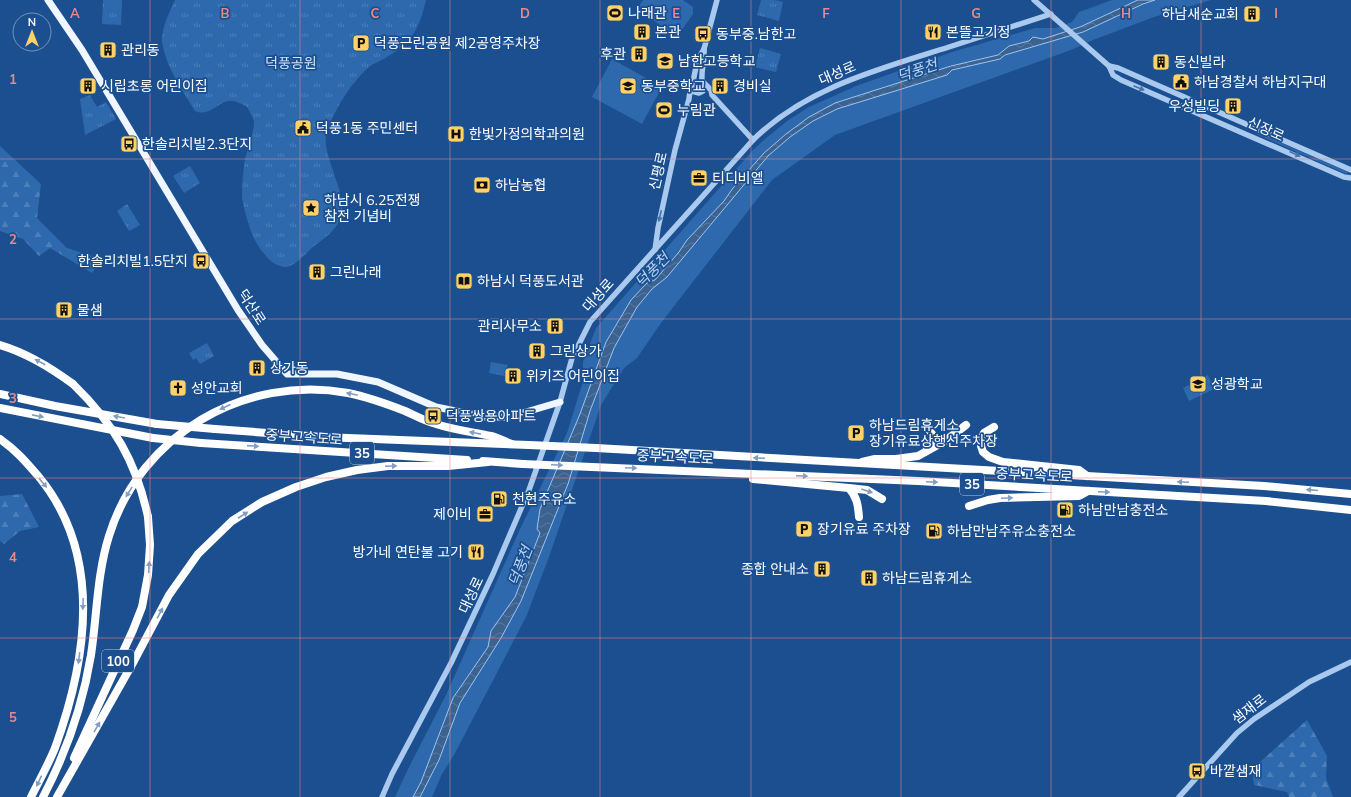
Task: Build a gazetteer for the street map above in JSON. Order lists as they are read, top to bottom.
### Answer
{
  "streets": {
    "highway": ["중부고속도로", "35", "100"],
    "main road": ["덕산로"],
    "street": [
      "대성로",
      "신장로",
      "신평로",
      "샘재로"
    ]
  },
  "crossings": [
    ["대성로", "신장로"],
    ["대성로", "신평로"],
    ["대성로", "덕산로"]
  ],
  "one_way": ["신평로"],
  "water": ["덕풍천"],
  "parks": ["덕풍공원"],
  "places": {
    "sports": ["나래관", "누림관"],
    "building": [
      "하남새순교회",
      "본관",
      "관리동",
      "후관",
      "동신빌라",
      "시립초롱 어린이집",
      "경비실",
      "우성빌딩",
      "그린나래",
      "물샘",
      "관리사무소",
      "그린상가",
      "상가동",
      "위키즈 어린이집",
      "종합 안내소",
      "하남드림휴게소"
    ],
    "restaurant": ["본뜰고기정", "방가네 연탄불 고기"],
    "bus stop": [
      "동부중.남한고",
      "한솔리치빌2.3단지",
      "한솔리치빌1.5단지",
      "덕풍쌍용아파트",
      "바깥샘재"
    ],
    "parking": ["덕풍근린공원 제2공영주차장", "하남드림휴게소 장기유료상행선주차장", "장기유료 주차장"],
    "school or university": ["남한고등학교", "동부중학교", "성광학교"],
    "public building": ["하남경찰서 하남지구대", "덕풍1동 주민센터"],
    "hospital": ["한빛가정의학과의원"],
    "office": ["티디비엘", "제이비"],
    "bank": ["하남농협"],
    "place": ["하남시 6.25전쟁 참전 기념비"],
    "library": ["하남시 덕풍도서관"],
    "church": ["성안교회"],
    "fuel station": ["천현주유소", "하남만남충전소", "하남만남주유소충전소"]
  },
  "north": "top",
  "grid": {
    "columns": [
      "A",
      "B",
      "C",
      "D",
      "E",
      "F",
      "G",
      "H",
      "I"
    ],
    "rows": [
      "1",
      "2",
      "3",
      "4",
      "5"
    ]
  }
}
